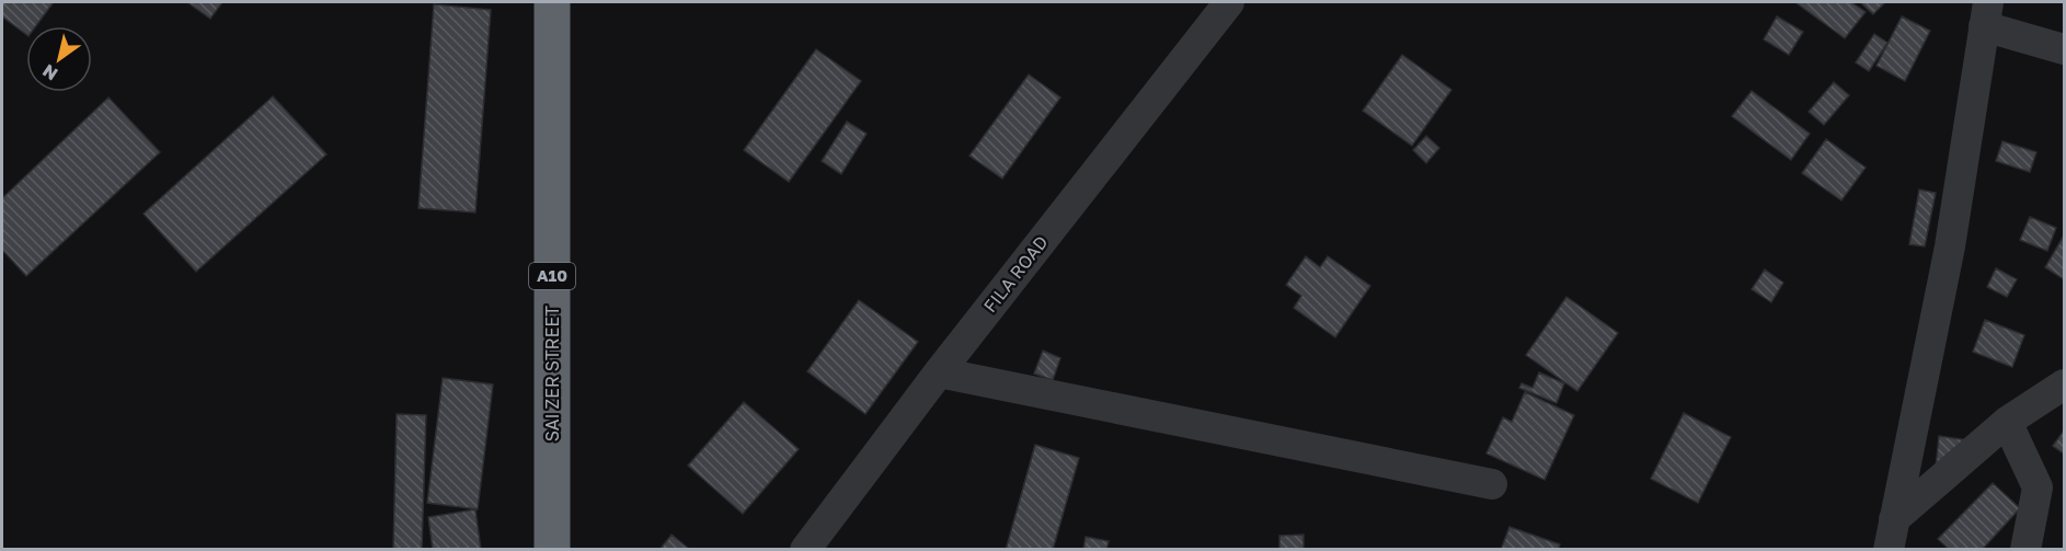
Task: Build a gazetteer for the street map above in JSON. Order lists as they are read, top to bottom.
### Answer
{
  "streets": {
    "highway": ["A10", "SAI ZER STREET"],
    "street": ["FILA ROAD"]
  },
  "north": "bottom left"
}
